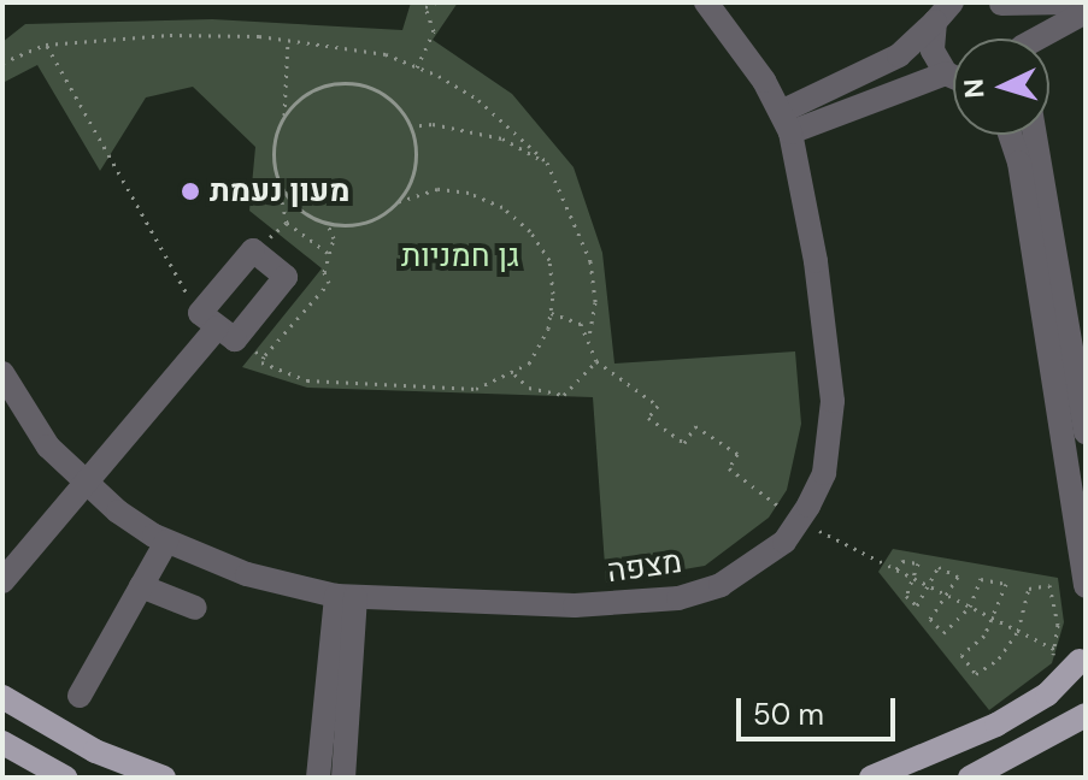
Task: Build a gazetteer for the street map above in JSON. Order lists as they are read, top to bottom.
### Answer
{
  "streets": {
    "street": ["מצפה"]
  },
  "parks": ["גן חמניות"],
  "places": ["מעון נעמת"],
  "scale_bar": "50 m",
  "north": "left"
}
